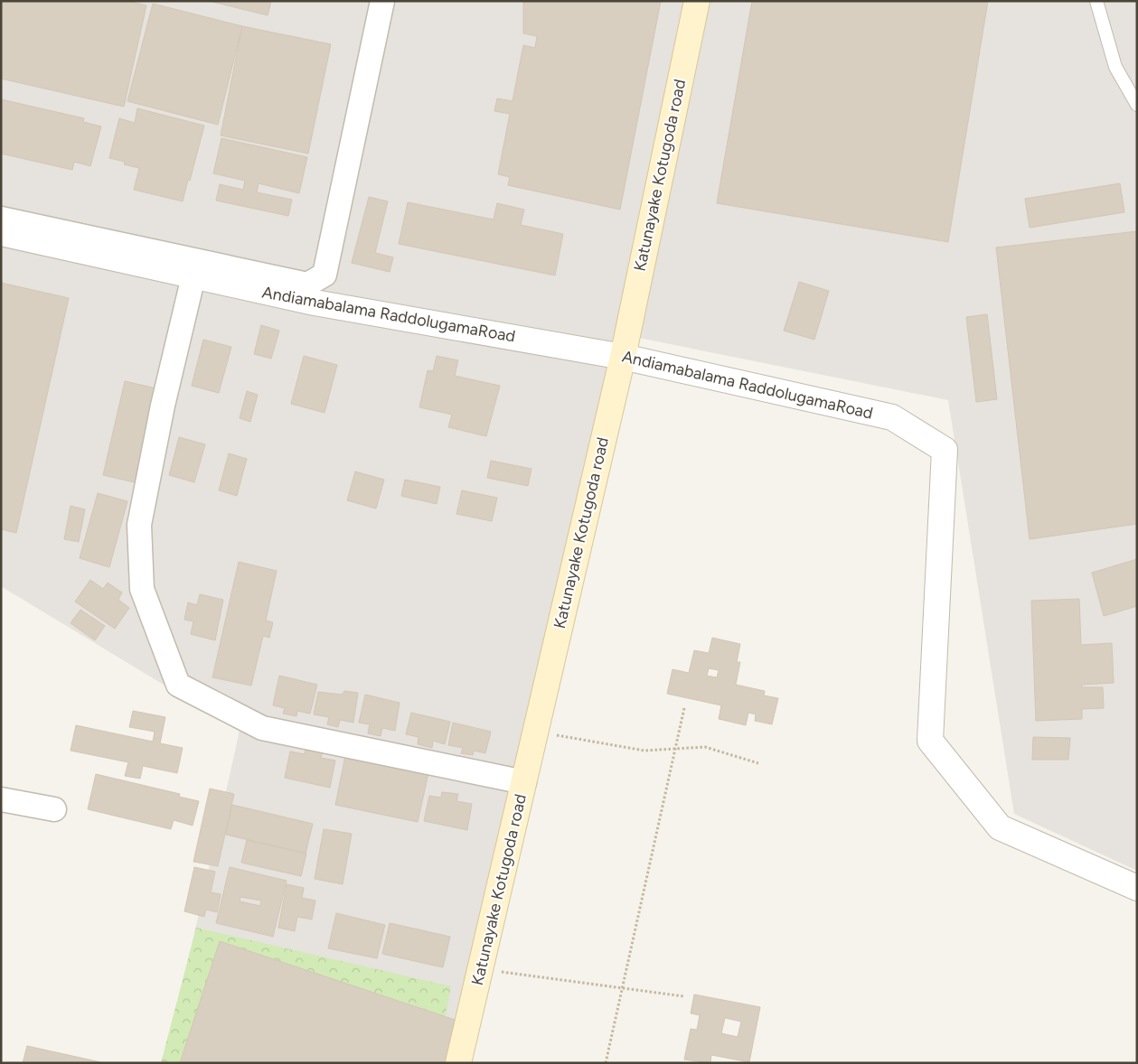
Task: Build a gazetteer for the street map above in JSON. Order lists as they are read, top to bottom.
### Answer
{
  "streets": {
    "main road": ["Katunayake Kotugoda road"],
    "street": ["Andiamabalama RaddolugamaRoad"]
  },
  "crossings": [
    ["Katunayake Kotugoda road", "Andiamabalama RaddolugamaRoad"]
  ]
}
